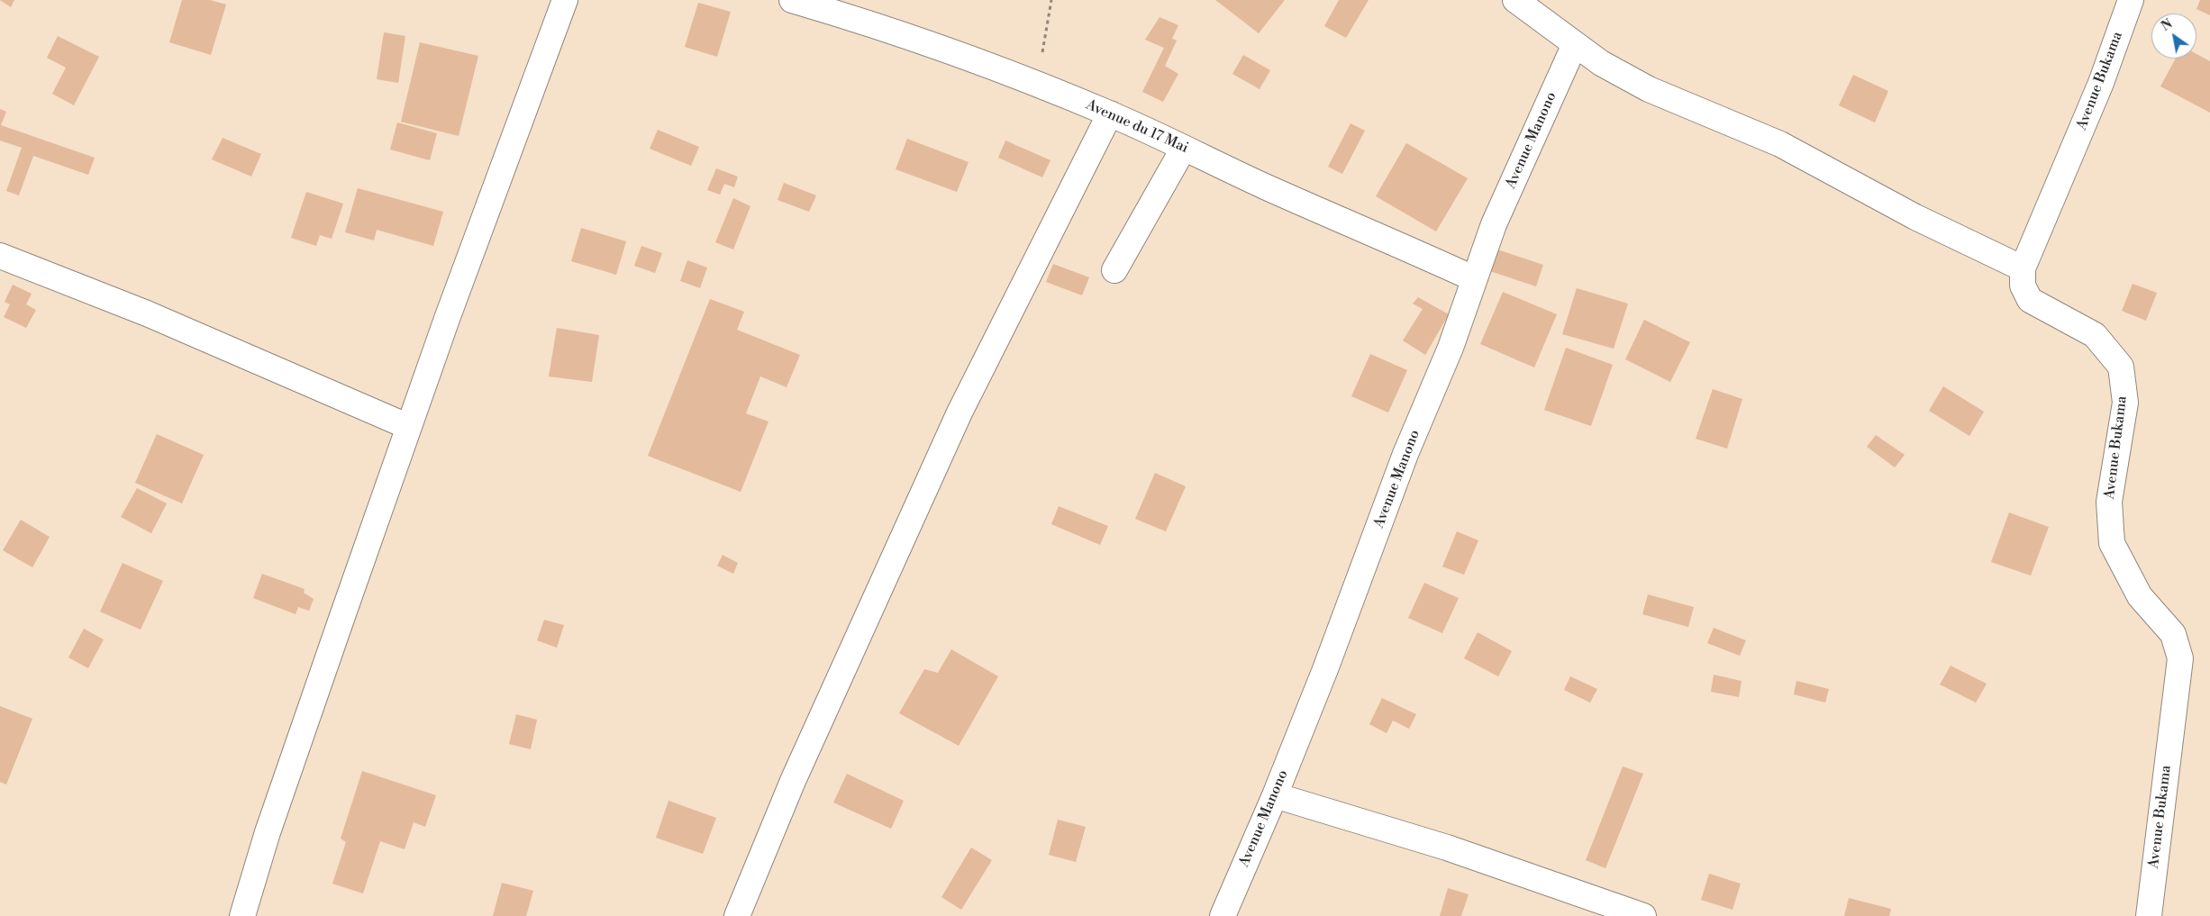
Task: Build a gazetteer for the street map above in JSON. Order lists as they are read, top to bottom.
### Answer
{
  "streets": {
    "street": ["Avenue Bukama", "Avenue du 17 Mai", "Avenue Manono"]
  },
  "crossings": [
    ["Avenue du 17 Mai", "Avenue Manono"]
  ],
  "north": "top left"
}
